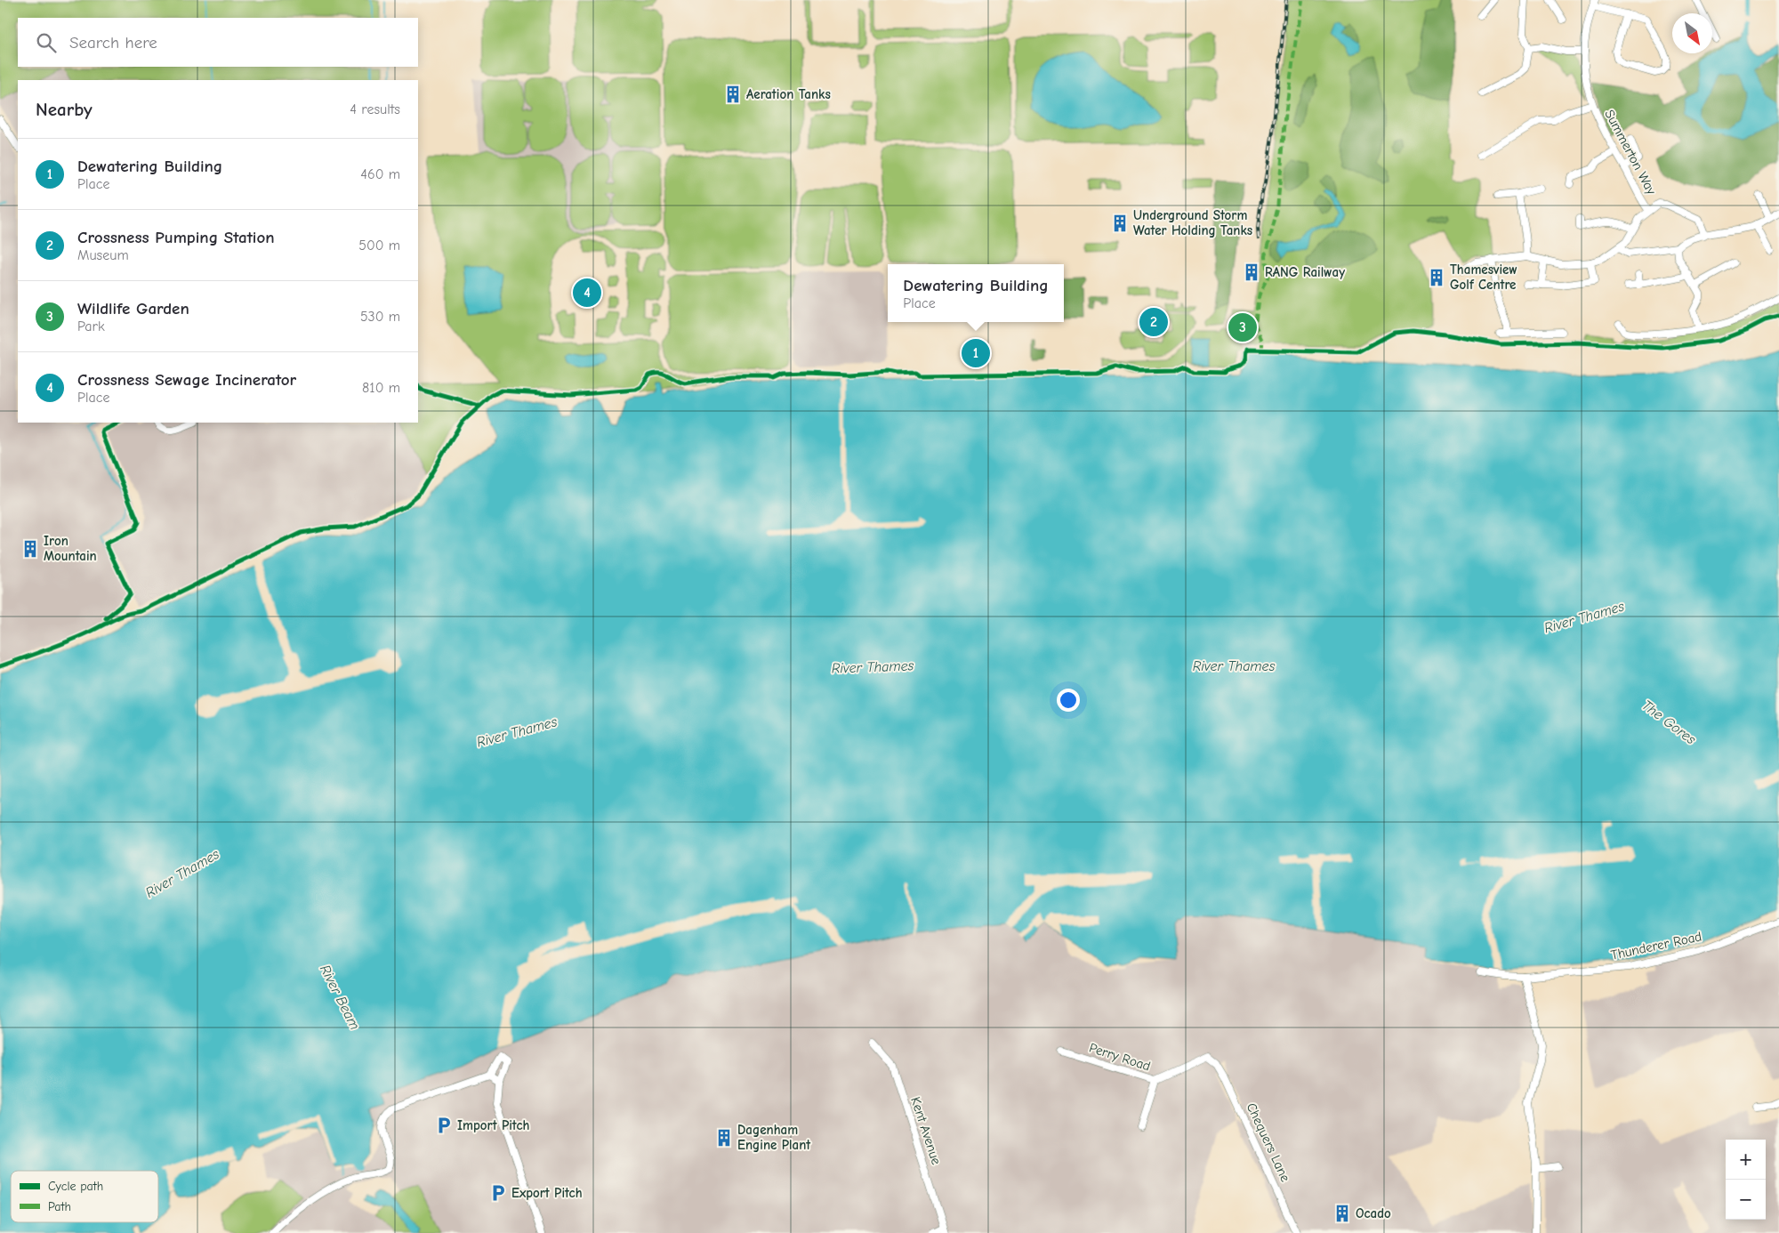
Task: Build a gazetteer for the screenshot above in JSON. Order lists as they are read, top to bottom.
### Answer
{
  "streets": {
    "street": [
      "Summerton Way",
      "Thunderer Road",
      "Perry Road",
      "Kent Avenue",
      "Chequers Lane"
    ]
  },
  "crossings": [
    ["Perry Road", "Chequers Lane"]
  ],
  "water": ["River Thames", "The Gores", "River Beam"],
  "places": {
    "building": [
      "Aeration Tanks",
      "Underground Storm Water Holding Tanks",
      "RANG Railway",
      "Thamesview Golf Centre",
      "Iron Mountain",
      "Dagenham Engine Plant",
      "Ocado"
    ],
    "parking": ["Import Pitch", "Export Pitch"]
  },
  "legend": ["Cycle path", "Path"],
  "north": "bottom right",
  "page": {
    "search": "Search here",
    "heading": ["Nearby", "4 results"],
    "list": [
      {
        "mark": "1",
        "name": "Dewatering Building",
        "note": "Place",
        "value": "460 m"
      },
      {
        "mark": "2",
        "name": "Crossness Pumping Station",
        "note": "Museum",
        "value": "500 m"
      },
      {
        "mark": "3",
        "name": "Wildlife Garden",
        "note": "Park",
        "value": "530 m"
      },
      {
        "mark": "4",
        "name": "Crossness Sewage Incinerator",
        "note": "Place",
        "value": "810 m"
      }
    ],
    "popup": ["Dewatering Building", "Place"],
    "pins": [
      "4",
      "2",
      "3",
      "1"
    ],
    "map_buttons": ["+", "−"]
  }
}
